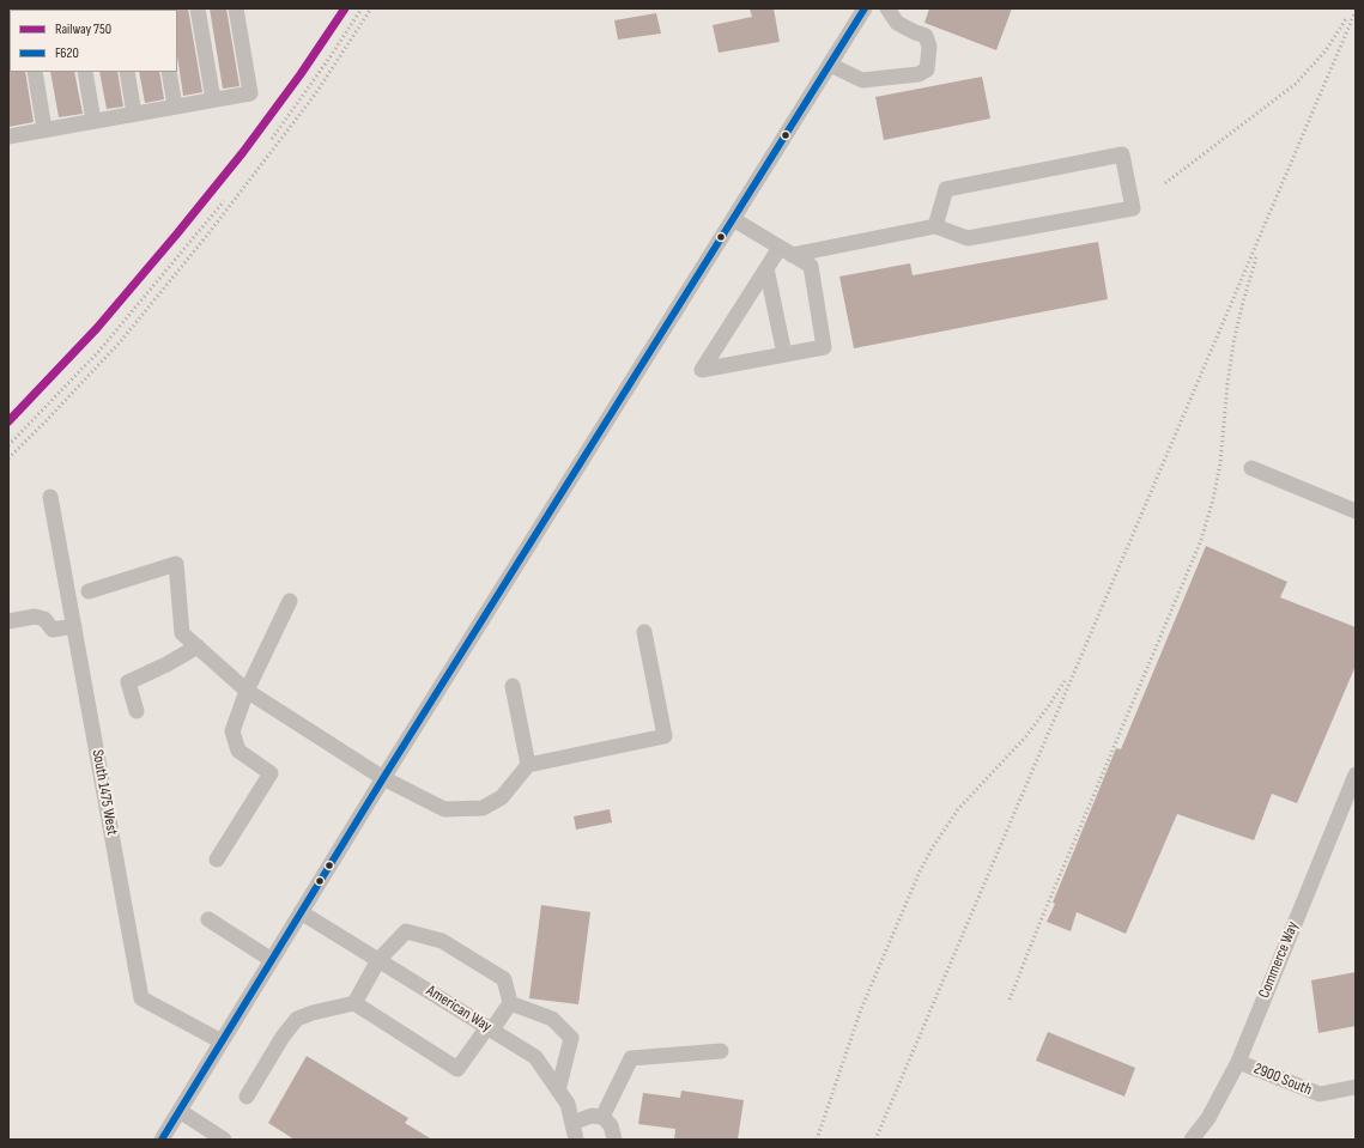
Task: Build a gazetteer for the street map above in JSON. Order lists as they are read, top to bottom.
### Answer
{
  "streets": {
    "street": [
      "South 1475 West",
      "Commerce Way",
      "American Way",
      "2900 South"
    ]
  },
  "crossings": [
    ["Commerce Way", "2900 South"]
  ],
  "lines": ["rail line 750", "transit line F620"],
  "legend": ["Railway 750", "F620"]
}
